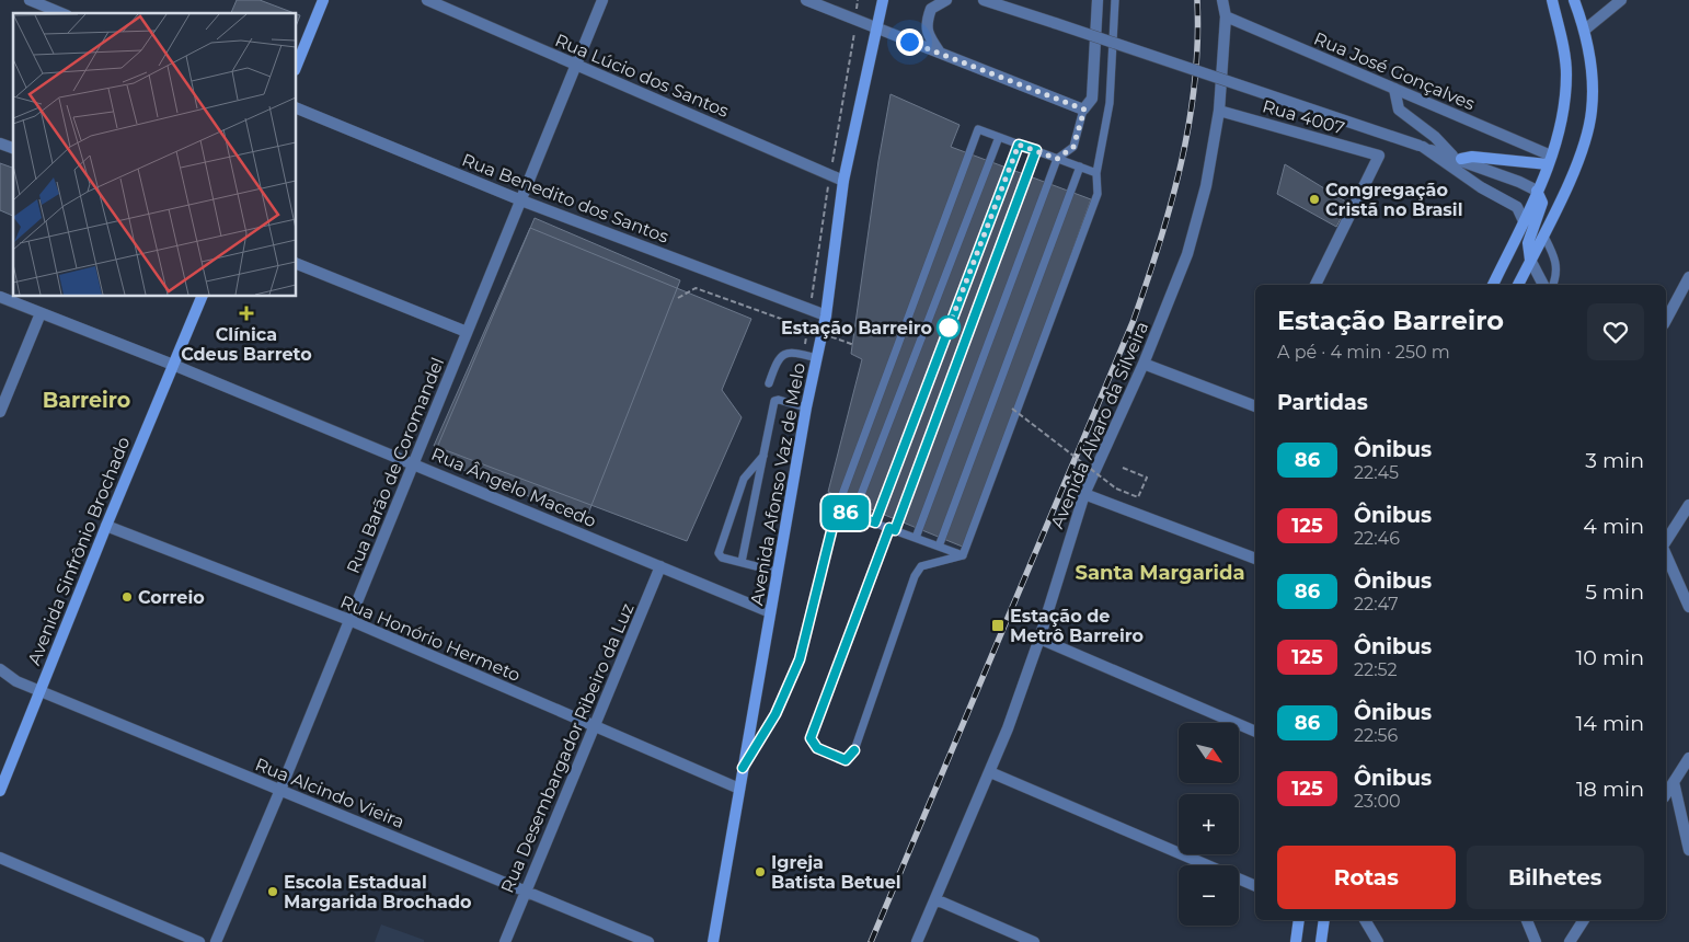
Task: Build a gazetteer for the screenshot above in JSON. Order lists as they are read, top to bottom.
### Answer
{
  "streets": {
    "main road": ["Avenida Afonso Vaz de Melo", "Avenida Sinfrônio Brochado"],
    "street": [
      "Rua José Gonçalves",
      "Rua Lúcio dos Santos",
      "Rua 4007",
      "Rua Benedito dos Santos",
      "Avenida Álvaro da Silveira",
      "Rua Barão de Coromandel",
      "Rua Ângelo Macedo",
      "Rua Honório Hermeto",
      "Rua Desembargador Ribeiro da Luz",
      "Rua Alcindo Vieira"
    ]
  },
  "crossings": [
    ["Rua José Gonçalves", "Avenida Álvaro da Silveira"],
    ["Rua Lúcio dos Santos", "Rua Barão de Coromandel"],
    ["Rua Lúcio dos Santos", "Avenida Afonso Vaz de Melo"],
    ["Rua 4007", "Avenida Álvaro da Silveira"],
    ["Rua Benedito dos Santos", "Rua Barão de Coromandel"],
    ["Rua Benedito dos Santos", "Avenida Afonso Vaz de Melo"],
    ["Rua Barão de Coromandel", "Rua Ângelo Macedo"],
    ["Rua Barão de Coromandel", "Rua Honório Hermeto"],
    ["Rua Barão de Coromandel", "Rua Alcindo Vieira"],
    ["Avenida Afonso Vaz de Melo", "Rua Ângelo Macedo"],
    ["Avenida Afonso Vaz de Melo", "Rua Honório Hermeto"],
    ["Rua Ângelo Macedo", "Avenida Sinfrônio Brochado"],
    ["Rua Ângelo Macedo", "Rua Desembargador Ribeiro da Luz"],
    ["Avenida Sinfrônio Brochado", "Rua Honório Hermeto"],
    ["Avenida Sinfrônio Brochado", "Rua Alcindo Vieira"],
    ["Rua Honório Hermeto", "Rua Desembargador Ribeiro da Luz"],
    ["Rua Desembargador Ribeiro da Luz", "Rua Alcindo Vieira"]
  ],
  "districts": ["Barreiro", "Santa Margarida"],
  "places": {
    "other": [
      "Congregação Cristã no Brasil",
      "Estação Barreiro",
      "Correio",
      "Igreja Batista Betuel",
      "Escola Estadual Margarida Brochado"
    ],
    "health": ["Clínica Cdeus Barreto"],
    "transit": ["Estação de Metrô Barreiro"]
  },
  "lines": ["bus line 86"],
  "north": "bottom right",
  "page": {
    "on_map": "86",
    "heading": [
      ["Estação Barreiro", "A pé · 4 min · 250 m"],
      "Partidas"
    ],
    "list": [
      {
        "mark": "86",
        "name": "Ônibus",
        "note": "22:45",
        "value": "3 min"
      },
      {
        "mark": "125",
        "name": "Ônibus",
        "note": "22:46",
        "value": "4 min"
      },
      {
        "mark": "86",
        "name": "Ônibus",
        "note": "22:47",
        "value": "5 min"
      },
      {
        "mark": "125",
        "name": "Ônibus",
        "note": "22:52",
        "value": "10 min"
      },
      {
        "mark": "86",
        "name": "Ônibus",
        "note": "22:56",
        "value": "14 min"
      },
      {
        "mark": "125",
        "name": "Ônibus",
        "note": "23:00",
        "value": "18 min"
      }
    ],
    "map_buttons": ["+", "−"],
    "buttons": ["Rotas", "Bilhetes"]
  }
}
